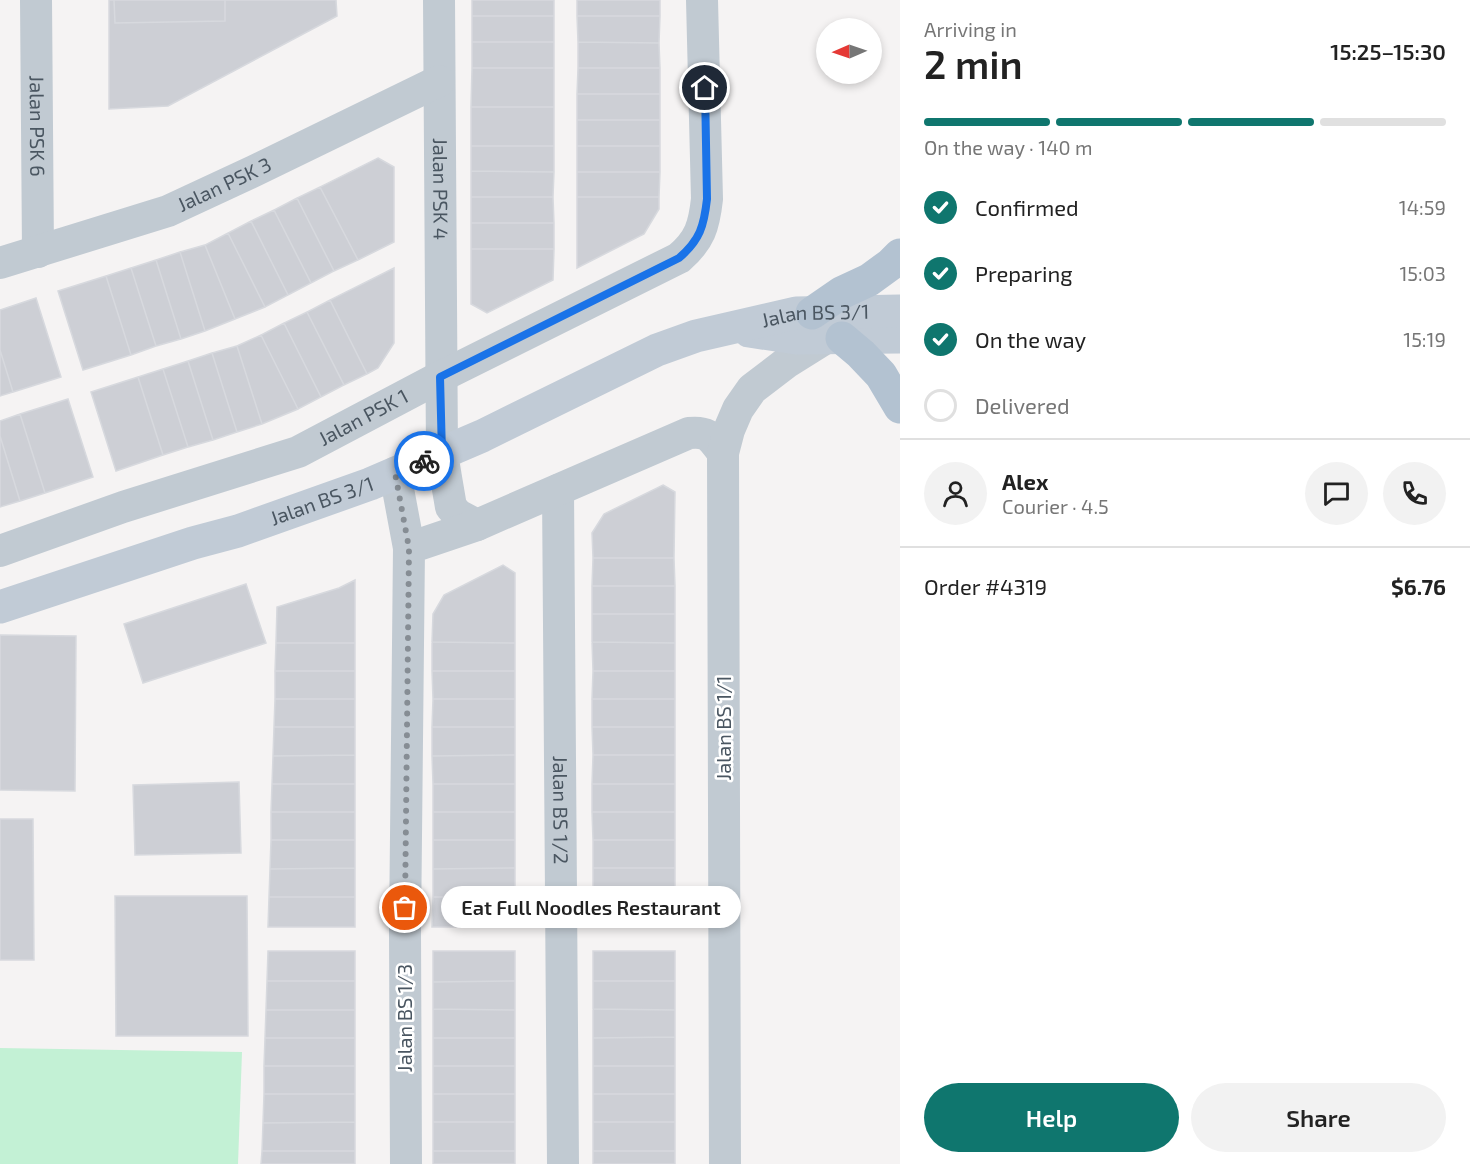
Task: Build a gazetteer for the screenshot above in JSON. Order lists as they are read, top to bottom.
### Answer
{
  "streets": {
    "street": [
      "Jalan PSK 6",
      "Jalan PSK 3",
      "Jalan PSK 4",
      "Jalan BS 3/1",
      "Jalan PSK 1",
      "Jalan BS 1/1",
      "Jalan BS 1/2",
      "Jalan BS 1/3"
    ]
  },
  "crossings": [
    ["Jalan PSK 6", "Jalan PSK 3"],
    ["Jalan PSK 3", "Jalan PSK 4"],
    ["Jalan PSK 4", "Jalan BS 3/1"],
    ["Jalan PSK 4", "Jalan PSK 1"],
    ["Jalan BS 3/1", "Jalan BS 1/1"],
    ["Jalan BS 3/1", "Jalan BS 1/3"]
  ],
  "places": ["Eat Full Noodles Restaurant"],
  "north": "left",
  "page": {
    "heading": ["2 min", "Arriving in", "15:25–15:30"],
    "panel": [
      "Alex",
      "Courier · 4.5",
      "Order #4319",
      "$6.76"
    ],
    "bar": "On the way · 140 m",
    "list": [
      ["Confirmed", "14:59"],
      ["Preparing", "15:03"],
      ["On the way", "15:19"],
      "Delivered"
    ],
    "bubble": "Eat Full Noodles Restaurant",
    "buttons": ["Help", "Share"]
  }
}
